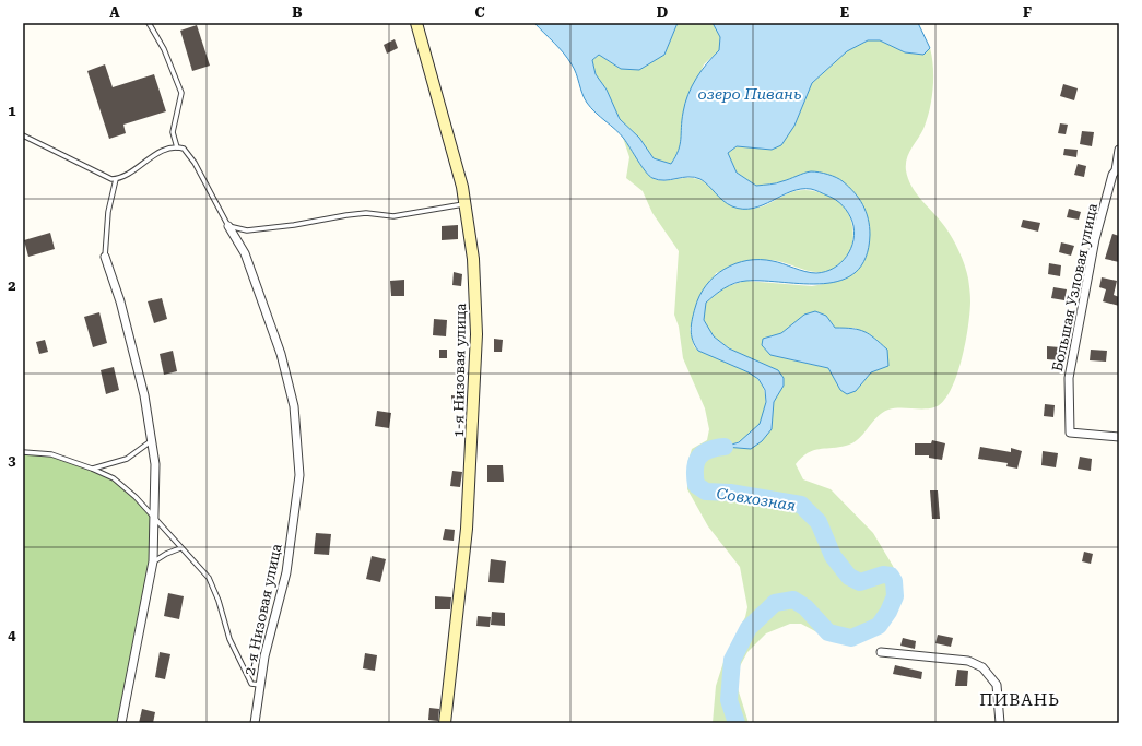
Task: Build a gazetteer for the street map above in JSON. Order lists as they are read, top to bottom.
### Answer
{
  "streets": {
    "street": ["Большая Узловая улица", "1-я Низовая улица", "2-я Низовая улица"]
  },
  "districts": ["ПИВАНЬ"],
  "water": ["озеро Пивань", "Совхозная"],
  "grid": {
    "columns": [
      "A",
      "B",
      "C",
      "D",
      "E",
      "F"
    ],
    "rows": [
      "1",
      "2",
      "3",
      "4"
    ]
  }
}
